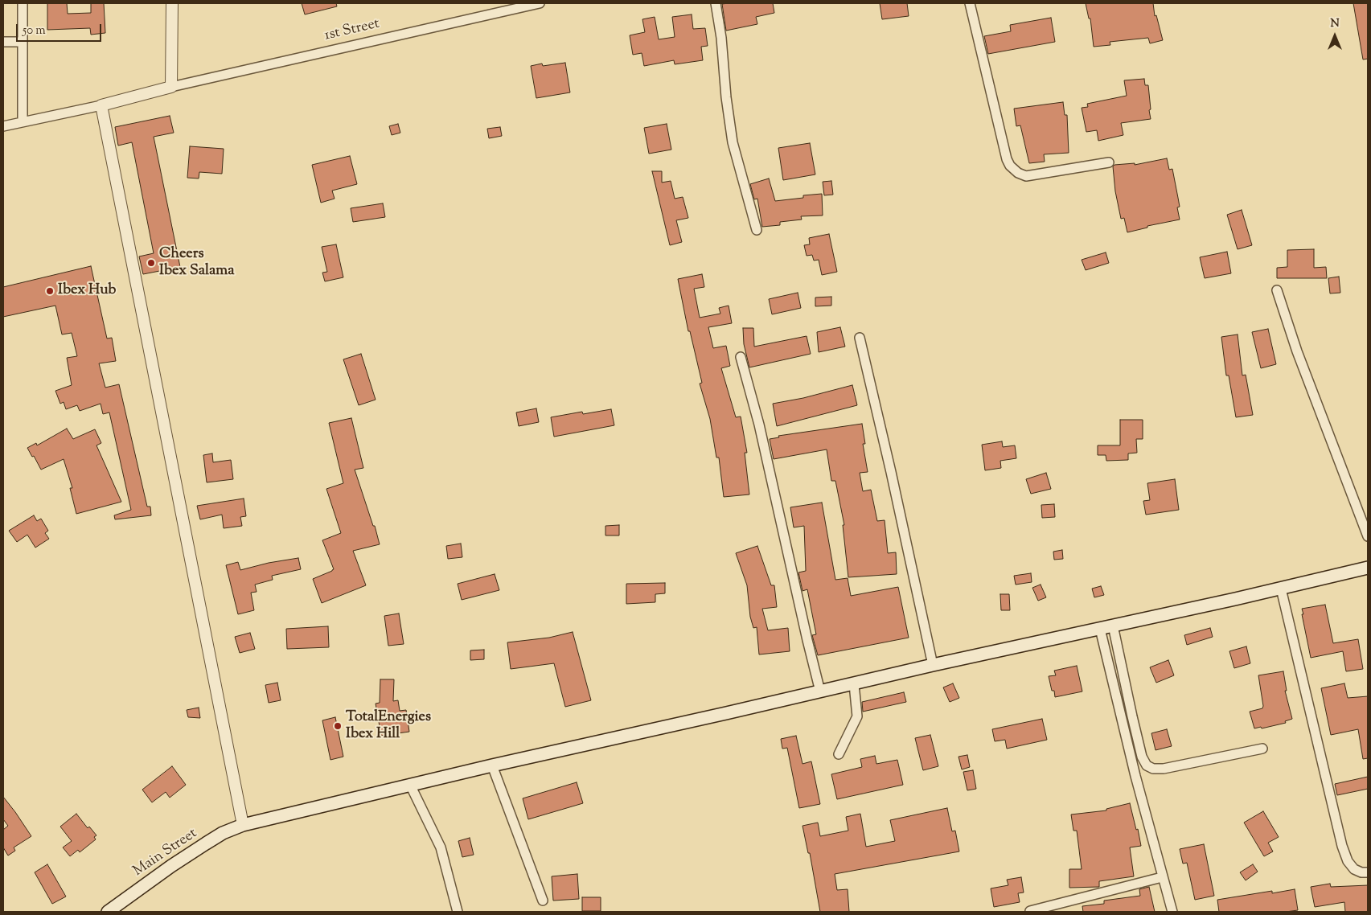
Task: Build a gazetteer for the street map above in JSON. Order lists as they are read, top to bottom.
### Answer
{
  "streets": {
    "main road": ["Main Street"],
    "street": ["1st Street"]
  },
  "places": ["Cheers Ibex Salama", "Ibex Hub", "TotalEnergies Ibex Hill"],
  "scale_bar": "50 m",
  "north": "top"
}
